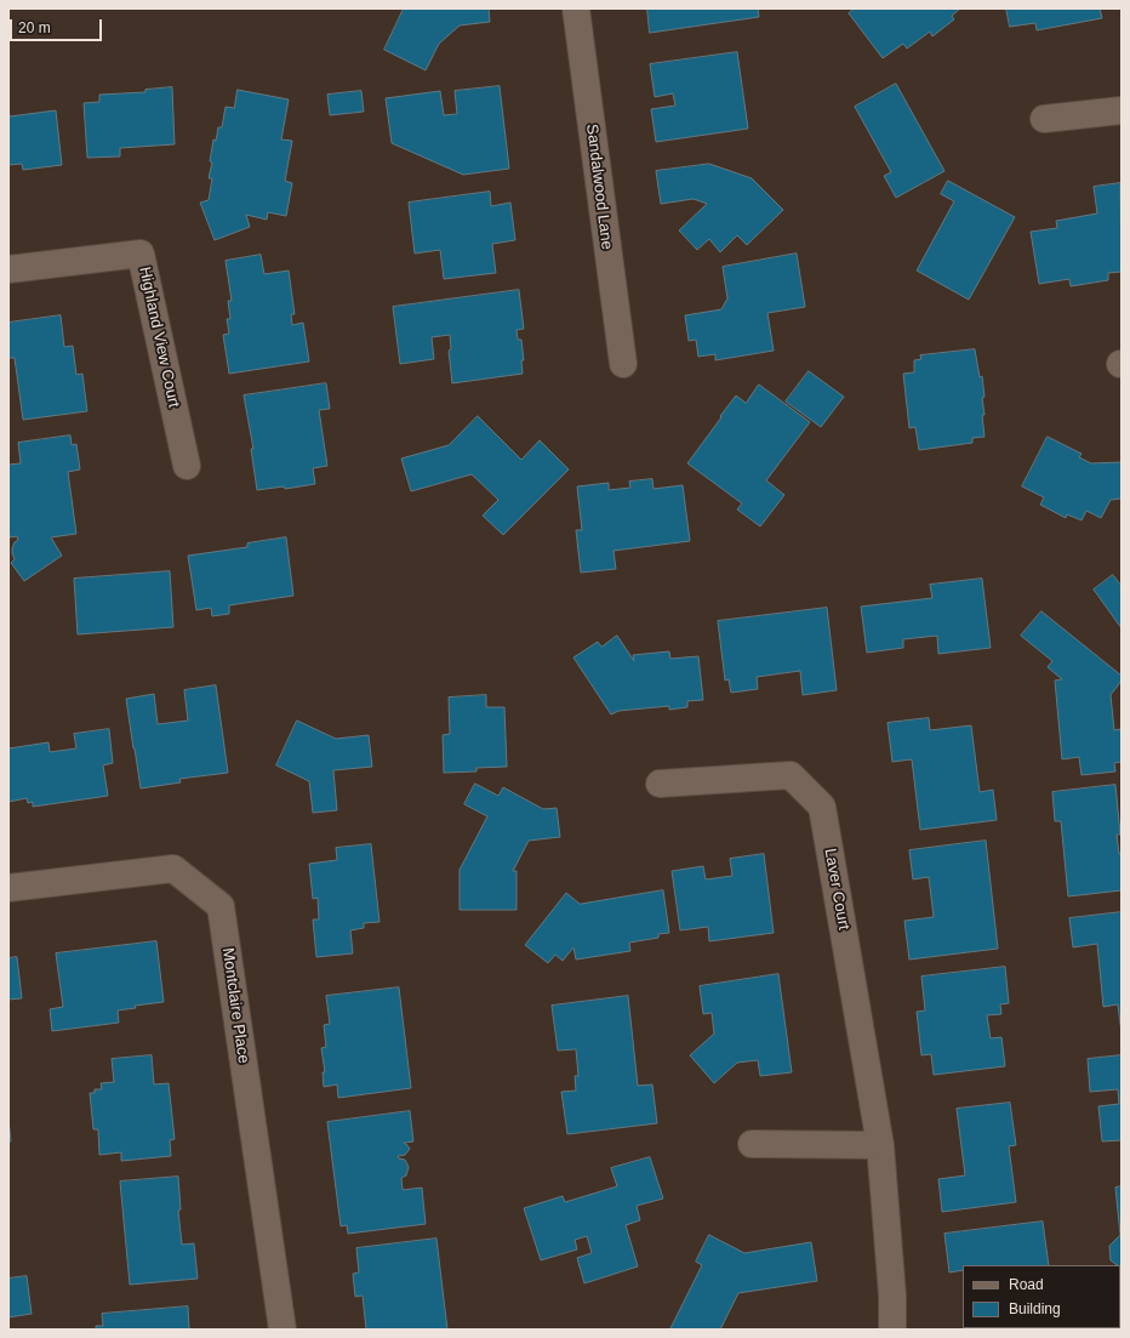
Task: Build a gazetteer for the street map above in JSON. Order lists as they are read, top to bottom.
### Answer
{
  "streets": {
    "street": [
      "Sandalwood Lane",
      "Highland View Court",
      "Laver Court",
      "Montclaire Place"
    ]
  },
  "legend": ["Road", "Building"],
  "scale_bar": "20 m"
}
